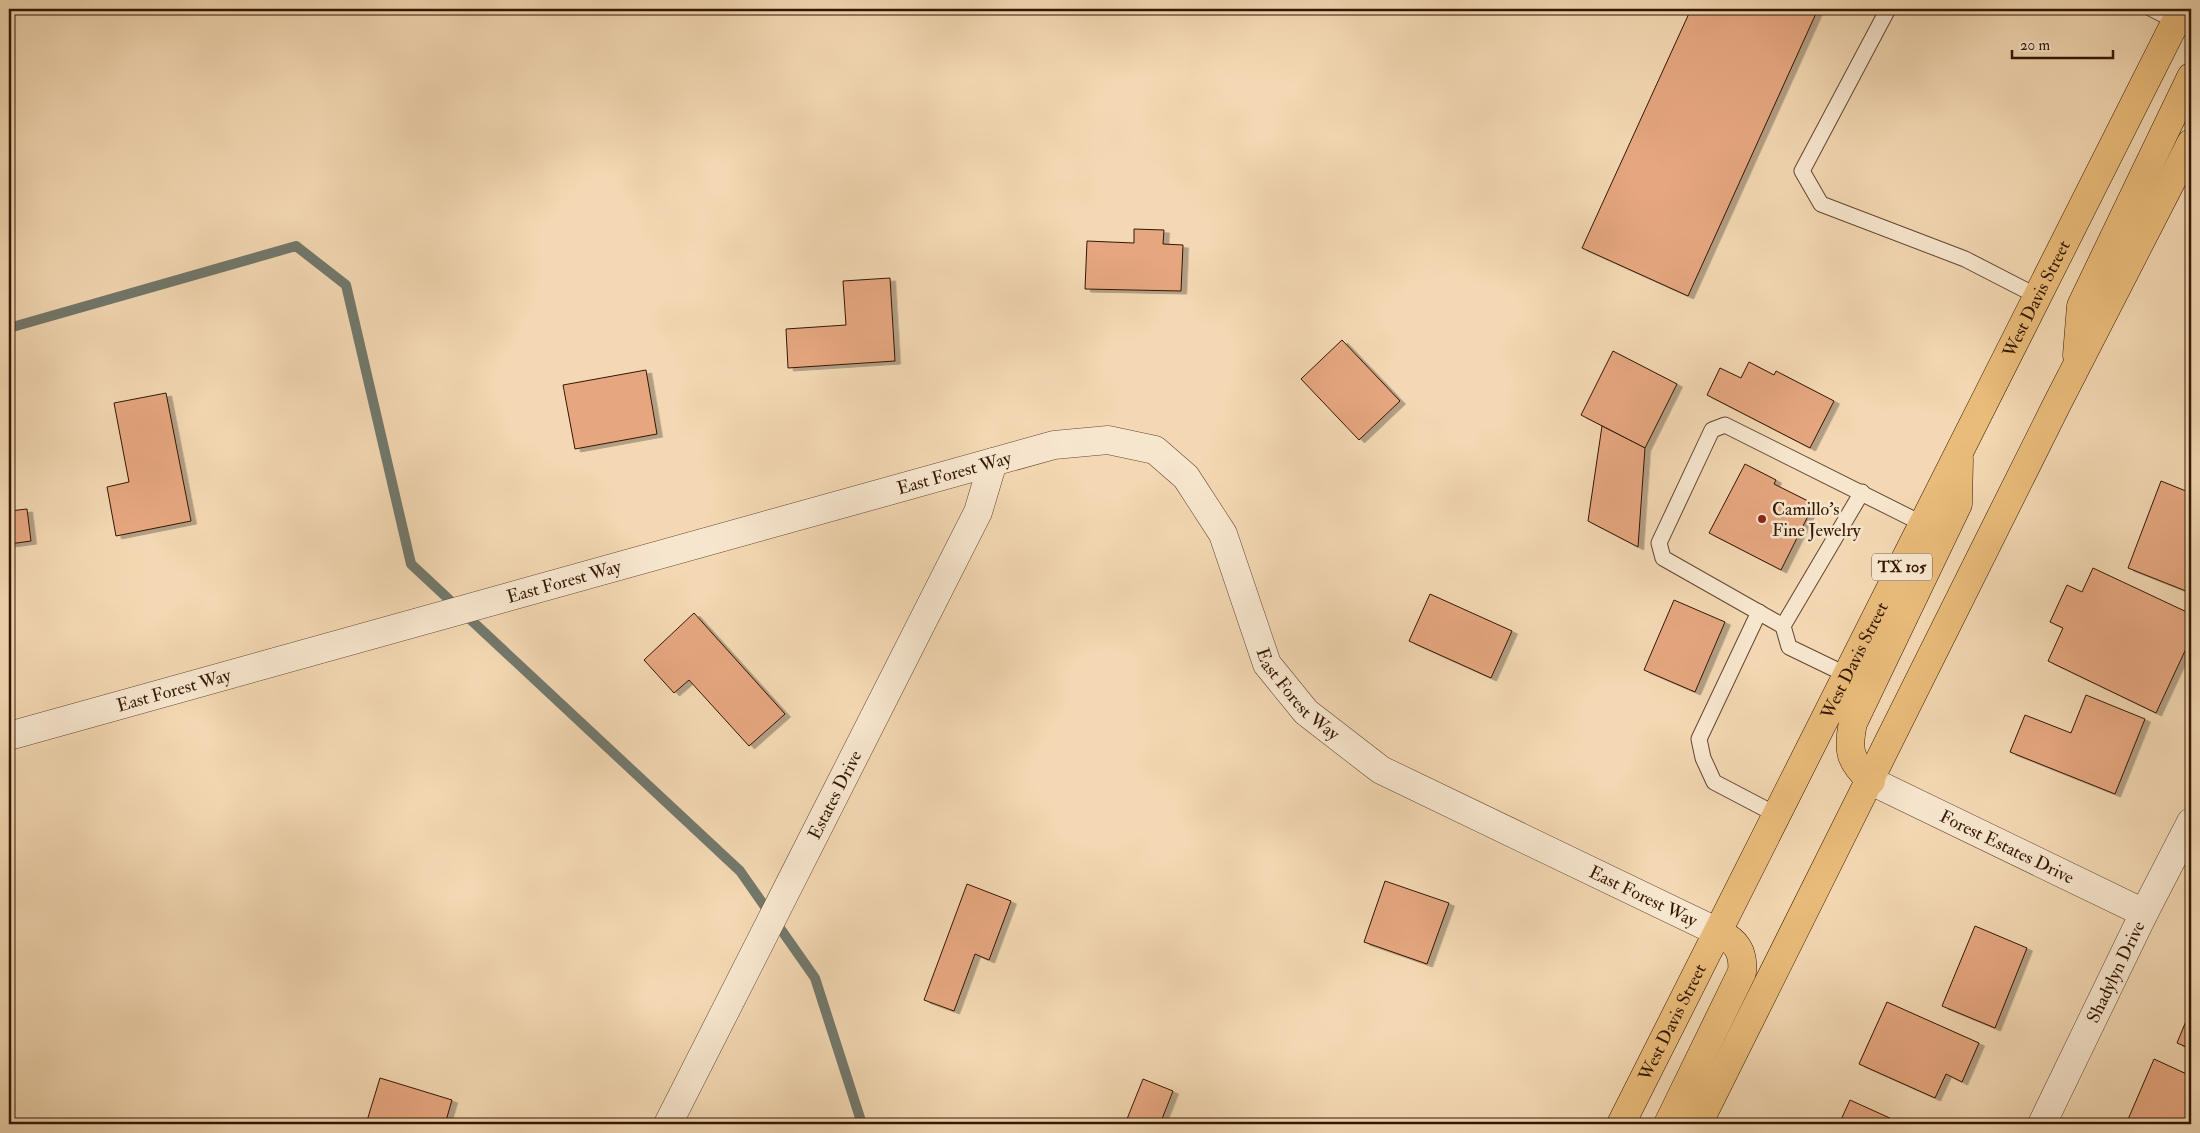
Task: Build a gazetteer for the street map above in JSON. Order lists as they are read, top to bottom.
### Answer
{
  "streets": {
    "main road": ["West Davis Street", "TX 105"],
    "street": [
      "East Forest Way",
      "Estates Drive",
      "Forest Estates Drive",
      "Shadylyn Drive"
    ]
  },
  "crossings": [
    ["West Davis Street", "East Forest Way"],
    ["East Forest Way", "Estates Drive"],
    ["Forest Estates Drive", "Shadylyn Drive"]
  ],
  "places": ["Camillo's Fine Jewelry"],
  "scale_bar": "20 m"
}
